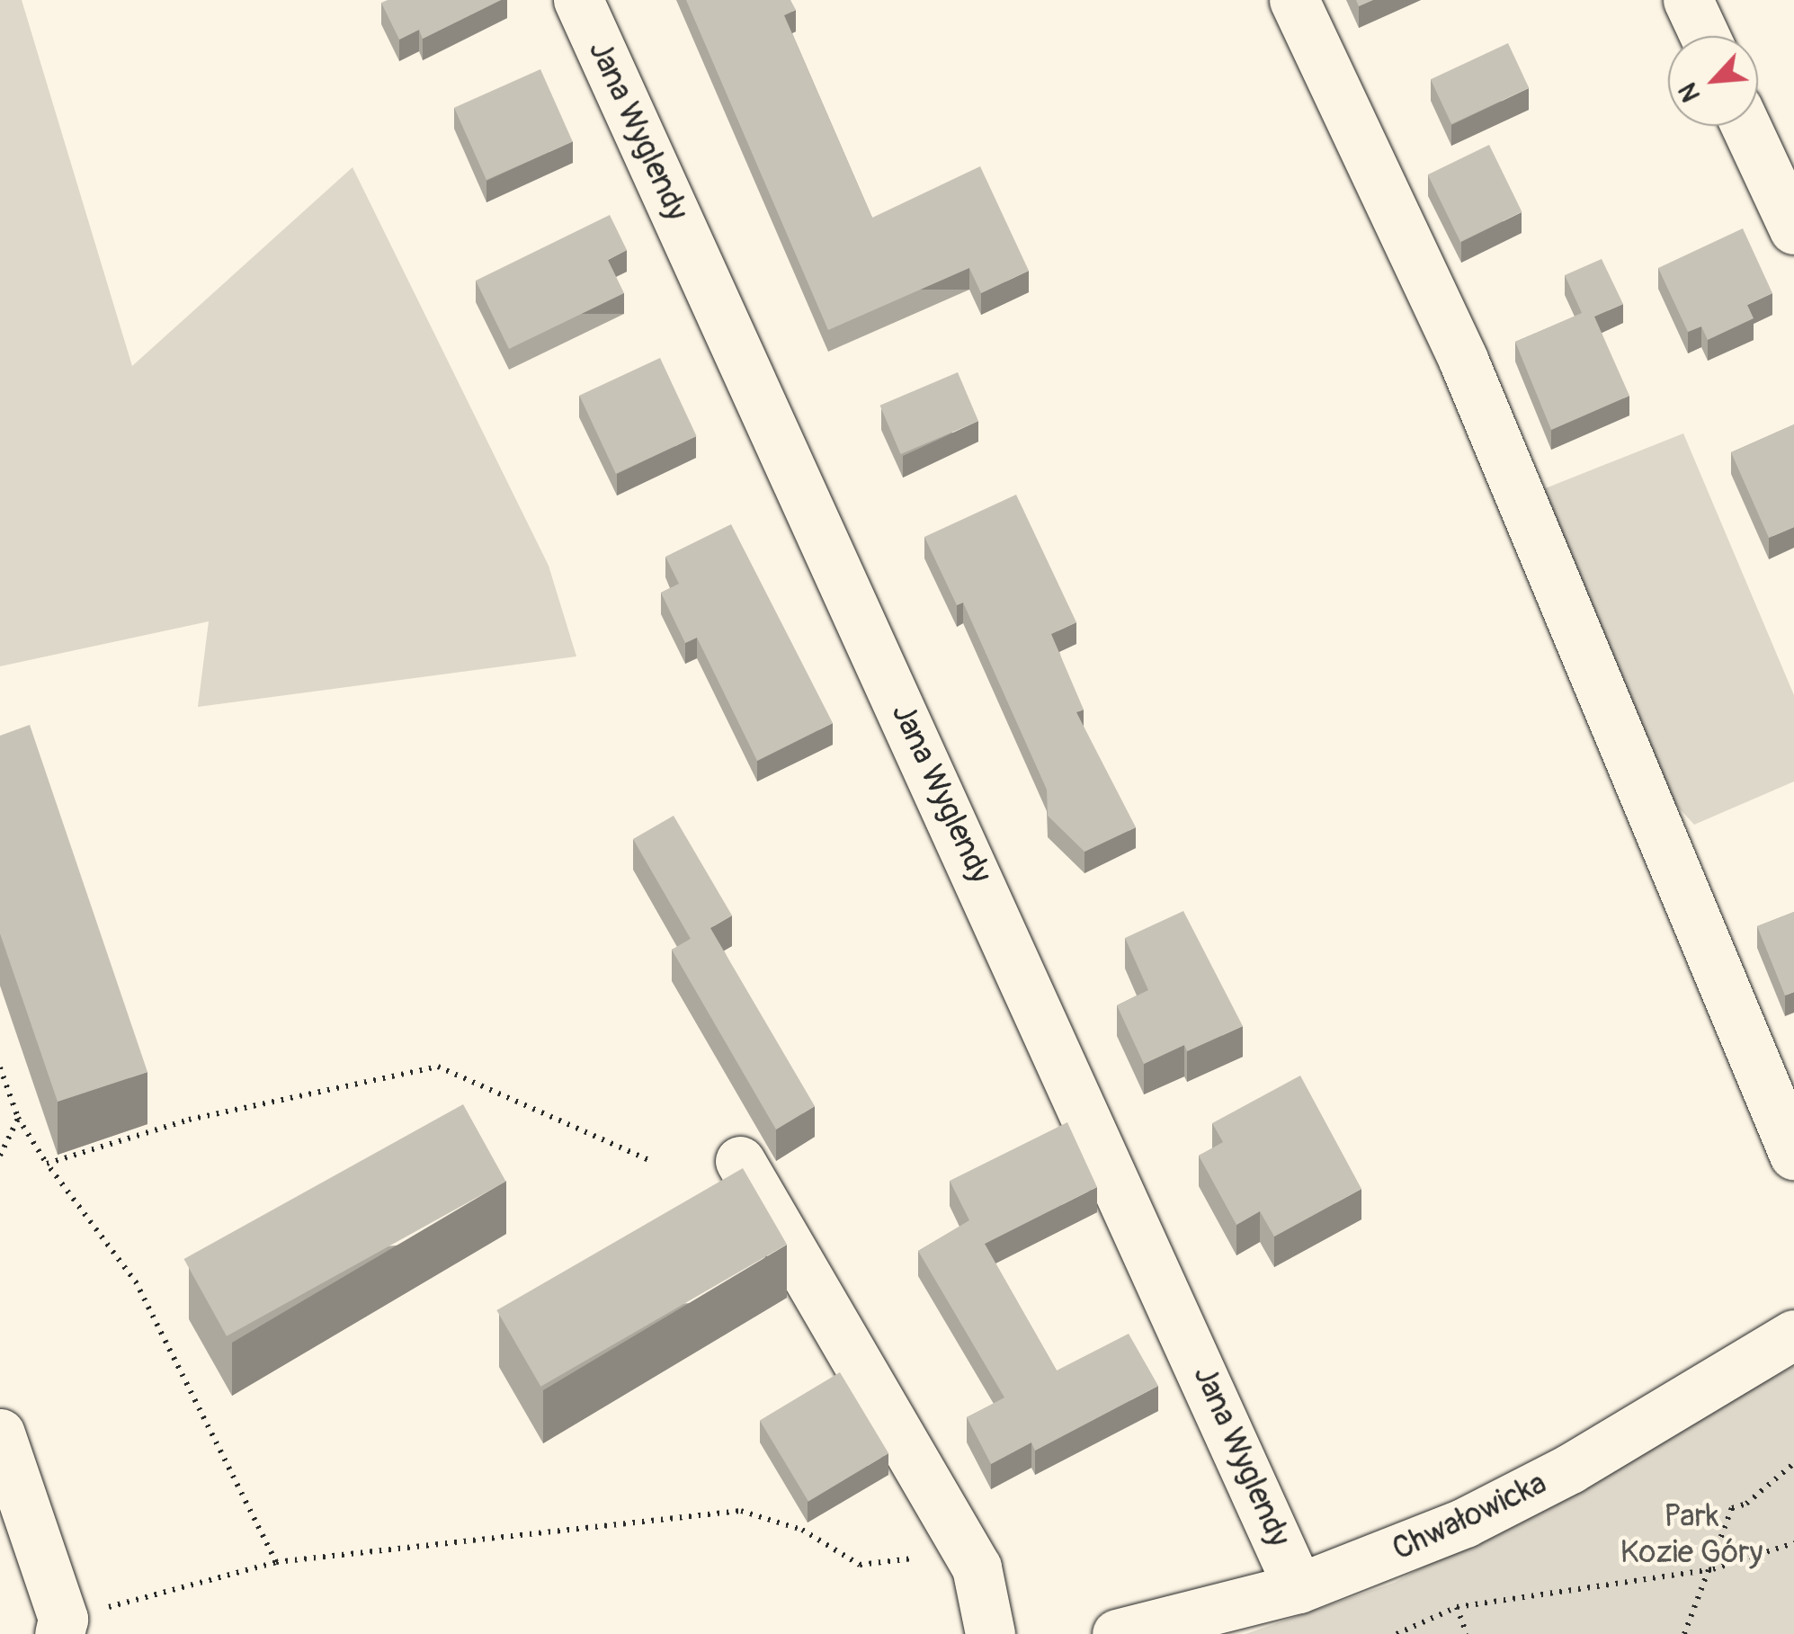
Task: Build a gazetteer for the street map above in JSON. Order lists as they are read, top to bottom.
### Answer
{
  "streets": {
    "street": ["Jana Wyglendy", "Chwałowicka"]
  },
  "crossings": [
    ["Jana Wyglendy", "Chwałowicka"]
  ],
  "parks": ["Park Kozie Góry"],
  "north": "bottom left"
}
